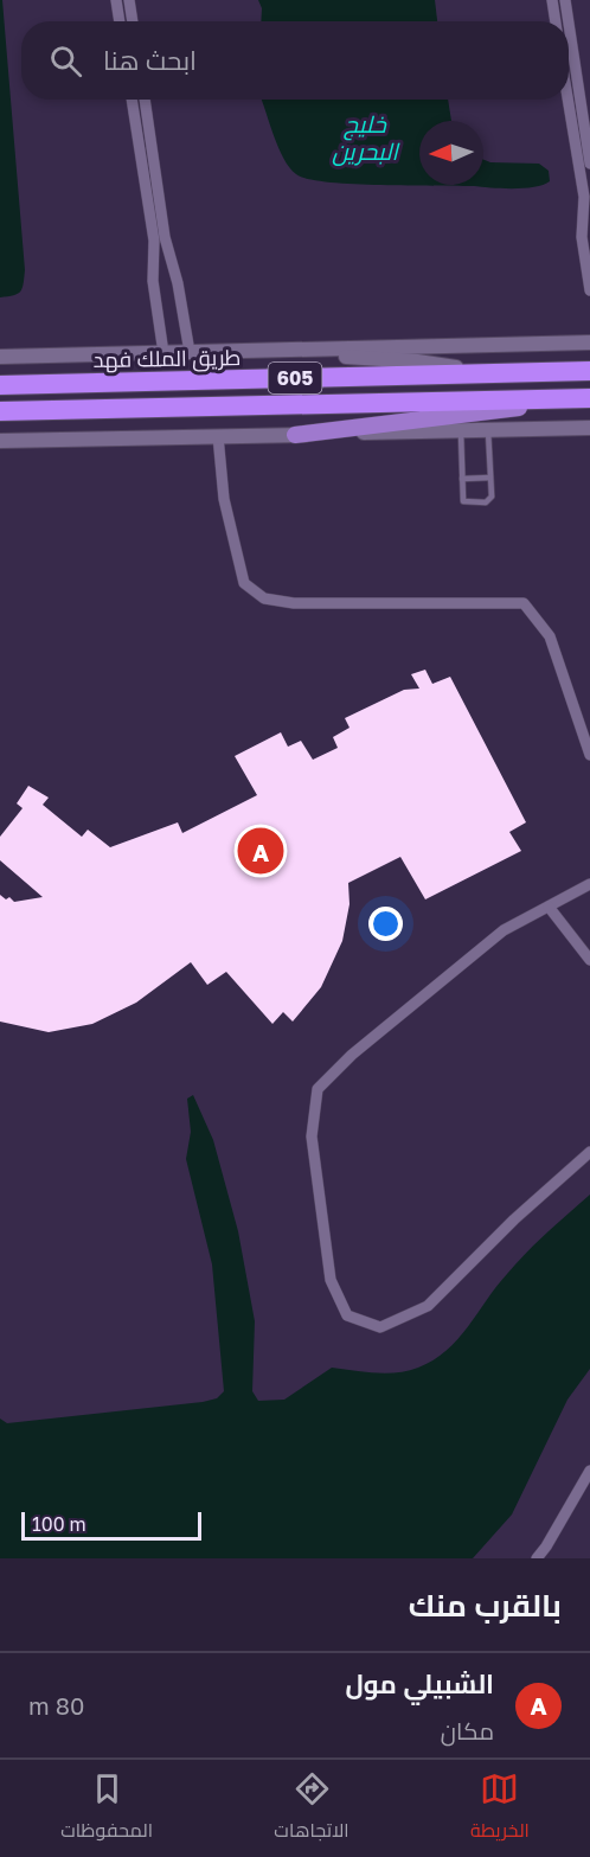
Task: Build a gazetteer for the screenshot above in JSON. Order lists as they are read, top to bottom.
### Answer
{
  "streets": {
    "highway": ["طريق الملك فهد", "605"]
  },
  "water": ["خليج البحرين"],
  "scale_bar": "100 m",
  "north": "left",
  "page": {
    "search": "ابحث هنا",
    "pins": "A",
    "scale": "100 m",
    "heading": "بالقرب منك",
    "list": [
      {
        "mark": "A",
        "name": "الشبيلي مول",
        "note": "مكان",
        "value": "80 m"
      }
    ],
    "nav": ["الخريطة", "الاتجاهات", "المحفوظات"]
  }
}
